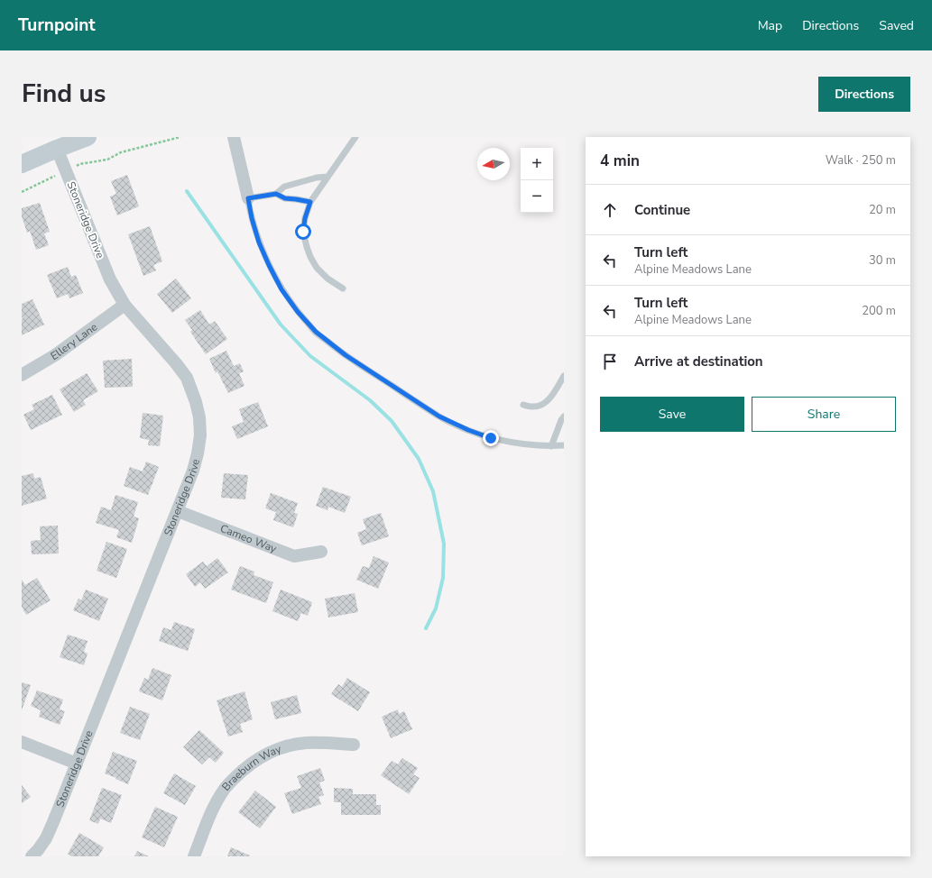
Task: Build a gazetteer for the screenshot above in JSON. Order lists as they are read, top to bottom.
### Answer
{
  "streets": {
    "street": [
      "Stoneridge Drive",
      "Ellery Lane",
      "Cameo Way",
      "Braeburn Way"
    ]
  },
  "crossings": [
    ["Stoneridge Drive", "Ellery Lane"],
    ["Stoneridge Drive", "Cameo Way"]
  ],
  "north": "left",
  "page": {
    "header": "Turnpoint",
    "nav": ["Map", "Directions", "Saved"],
    "title": "Find us",
    "buttons": [
      "Directions",
      ["Save", "Share"]
    ],
    "heading": ["4 min", "Walk · 250 m"],
    "map_buttons": ["+", "−"],
    "list": [
      ["Continue", "20 m"],
      ["Turn left", "Alpine Meadows Lane", "30 m"],
      ["Turn left", "Alpine Meadows Lane", "200 m"],
      "Arrive at destination"
    ]
  }
}
